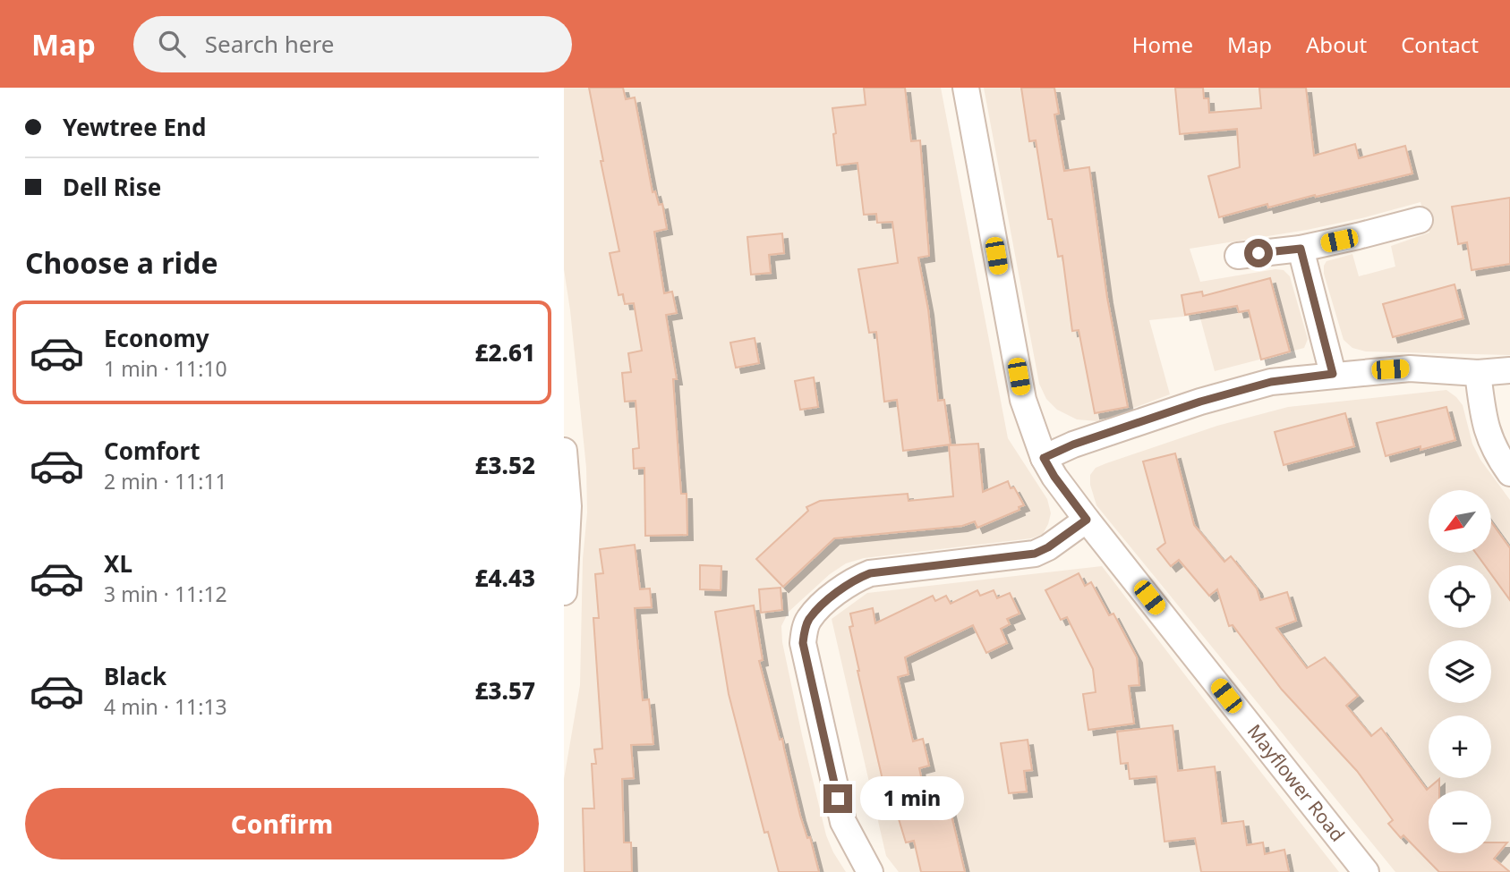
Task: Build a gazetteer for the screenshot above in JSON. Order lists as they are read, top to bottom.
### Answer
{
  "streets": {
    "street": ["Mayflower Road"]
  },
  "north": "bottom left",
  "page": {
    "header": "Map",
    "search": "Search here",
    "nav": [
      "Home",
      "Map",
      "About",
      "Contact"
    ],
    "banner": ["Yewtree End", "Dell Rise"],
    "heading": "Choose a ride",
    "list": [
      {
        "name": "Economy",
        "note": "1 min · 11:10",
        "value": "£2.61"
      },
      {
        "name": "Comfort",
        "note": "2 min · 11:11",
        "value": "£3.52"
      },
      {
        "name": "XL",
        "note": "3 min · 11:12",
        "value": "£4.43"
      },
      {
        "name": "Black",
        "note": "4 min · 11:13",
        "value": "£3.57"
      }
    ],
    "map_buttons": ["+", "−"],
    "buttons": "Confirm",
    "bubble": "1 min"
  }
}
